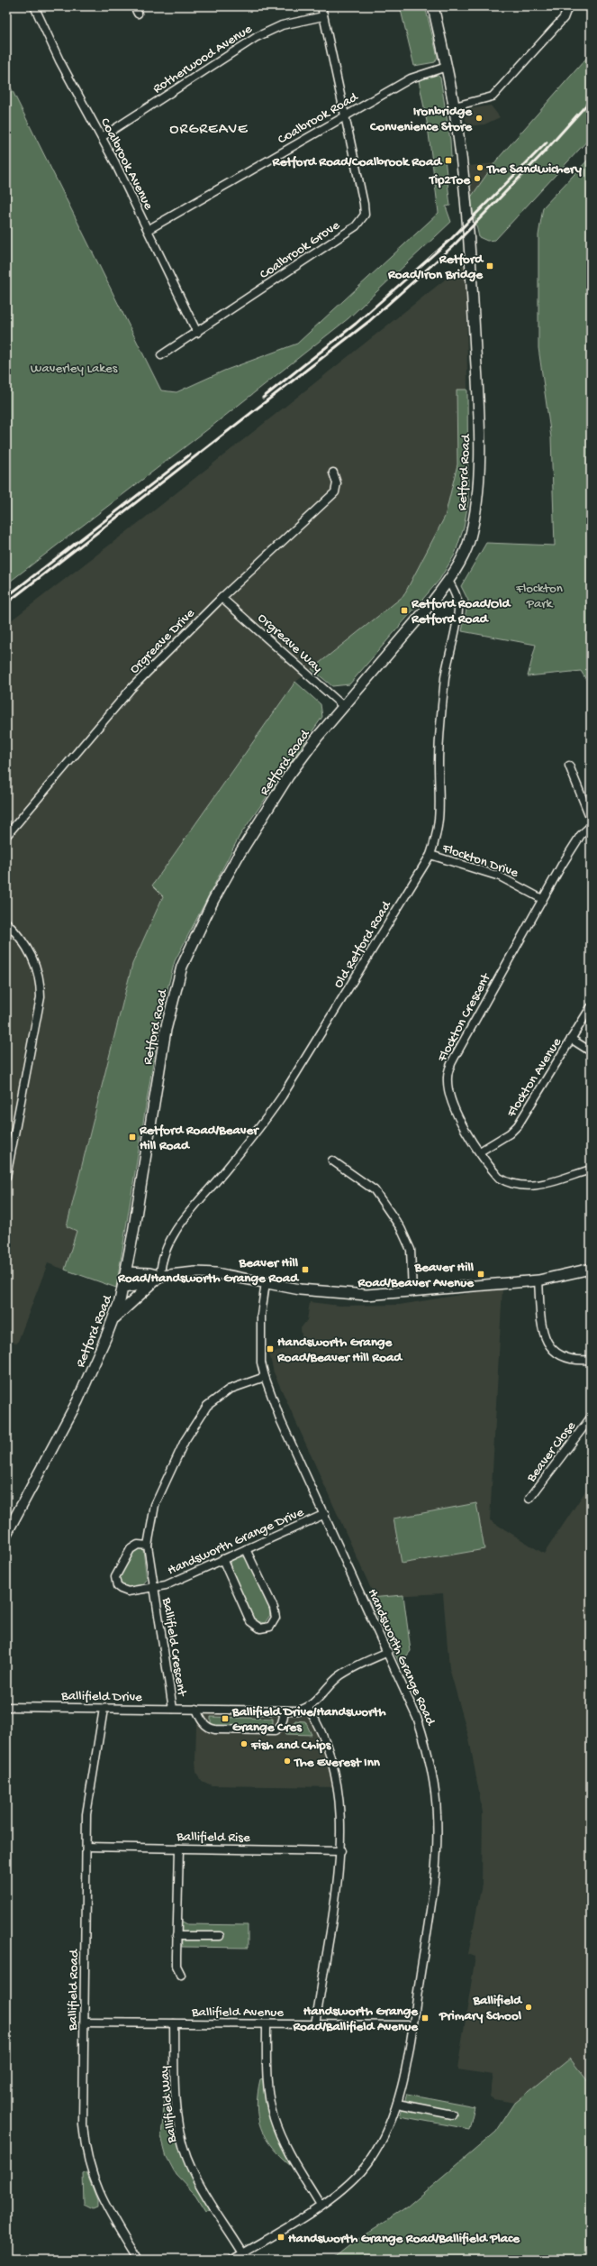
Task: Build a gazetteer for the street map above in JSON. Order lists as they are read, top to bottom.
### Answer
{
  "streets": {
    "main road": ["Retford Road"],
    "street": [
      "Rotherwood Avenue",
      "Coalbrook Road",
      "Coalbrook Avenue",
      "Coalbrook Grove",
      "Orgreave Drive",
      "Orgreave Way",
      "Flockton Drive",
      "Old Retford Road",
      "Flockton Crescent",
      "Flockton Avenue",
      "Beaver Close",
      "Handsworth Grange Drive",
      "Ballifield Crescent",
      "Handsworth Grange Road",
      "Ballifield Drive",
      "Ballifield Rise",
      "Ballifield Road",
      "Ballifield Avenue",
      "Ballifield Way"
    ]
  },
  "crossings": [
    ["Rotherwood Avenue", "Coalbrook Avenue"],
    ["Rotherwood Avenue", "Coalbrook Grove"],
    ["Coalbrook Road", "Coalbrook Avenue"],
    ["Coalbrook Road", "Coalbrook Grove"],
    ["Coalbrook Road", "Retford Road"],
    ["Coalbrook Avenue", "Coalbrook Grove"],
    ["Retford Road", "Orgreave Way"],
    ["Retford Road", "Old Retford Road"],
    ["Orgreave Drive", "Orgreave Way"],
    ["Flockton Drive", "Old Retford Road"],
    ["Flockton Drive", "Flockton Crescent"],
    ["Flockton Crescent", "Flockton Avenue"],
    ["Handsworth Grange Drive", "Ballifield Crescent"],
    ["Handsworth Grange Drive", "Handsworth Grange Road"],
    ["Ballifield Crescent", "Handsworth Grange Road"],
    ["Ballifield Crescent", "Ballifield Drive"],
    ["Handsworth Grange Road", "Ballifield Avenue"],
    ["Handsworth Grange Road", "Ballifield Way"],
    ["Ballifield Drive", "Ballifield Road"],
    ["Ballifield Rise", "Ballifield Road"],
    ["Ballifield Road", "Ballifield Avenue"],
    ["Ballifield Avenue", "Ballifield Way"]
  ],
  "districts": ["ORGREAVE"],
  "parks": ["Waverley Lakes", "Flockton Park"],
  "places": {
    "other": [
      "Ironbridge Convenience Store",
      "The Sandwichery",
      "Tip2Toe",
      "Fish and Chips",
      "The Everest Inn",
      "Ballifield Primary School"
    ],
    "transit": [
      "Retford Road/Coalbrook Road",
      "Retford Road/Iron Bridge",
      "Retford Road/Old Retford Road",
      "Retford Road/Beaver Hill Road",
      "Beaver Hill Road/Handsworth Grange Road",
      "Beaver Hill Road/Beaver Avenue",
      "Handsworth Grange Road/Beaver Hill Road",
      "Ballifield Drive/Handsworth Grange Cres",
      "Handsworth Grange Road/Ballifield Avenue",
      "Handsworth Grange Road/Ballifield Place"
    ]
  }
}
